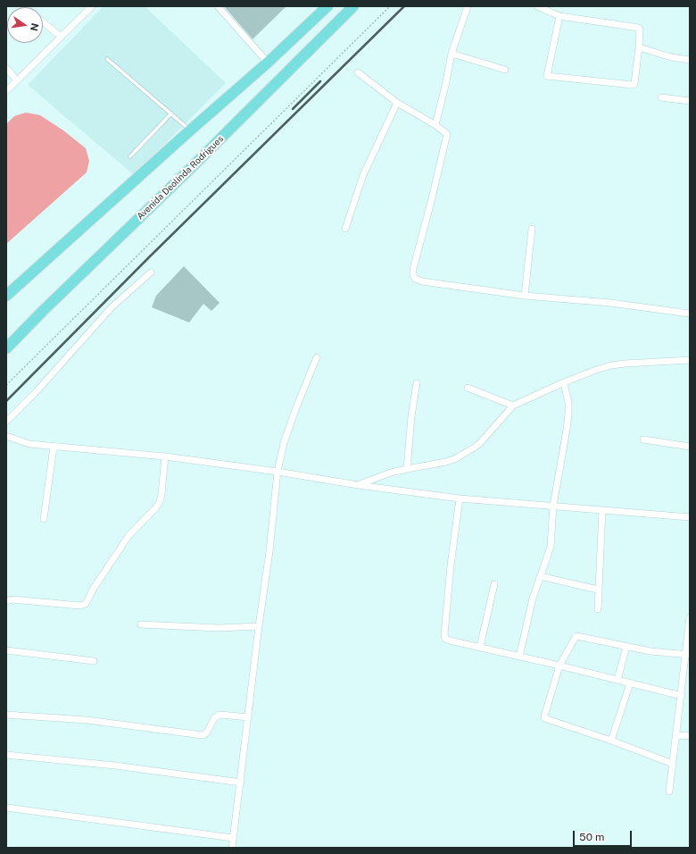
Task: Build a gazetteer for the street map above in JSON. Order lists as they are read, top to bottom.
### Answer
{
  "streets": {
    "highway": ["Avenida Deolinda Rodrigues"]
  },
  "scale_bar": "50 m",
  "north": "right"
}
